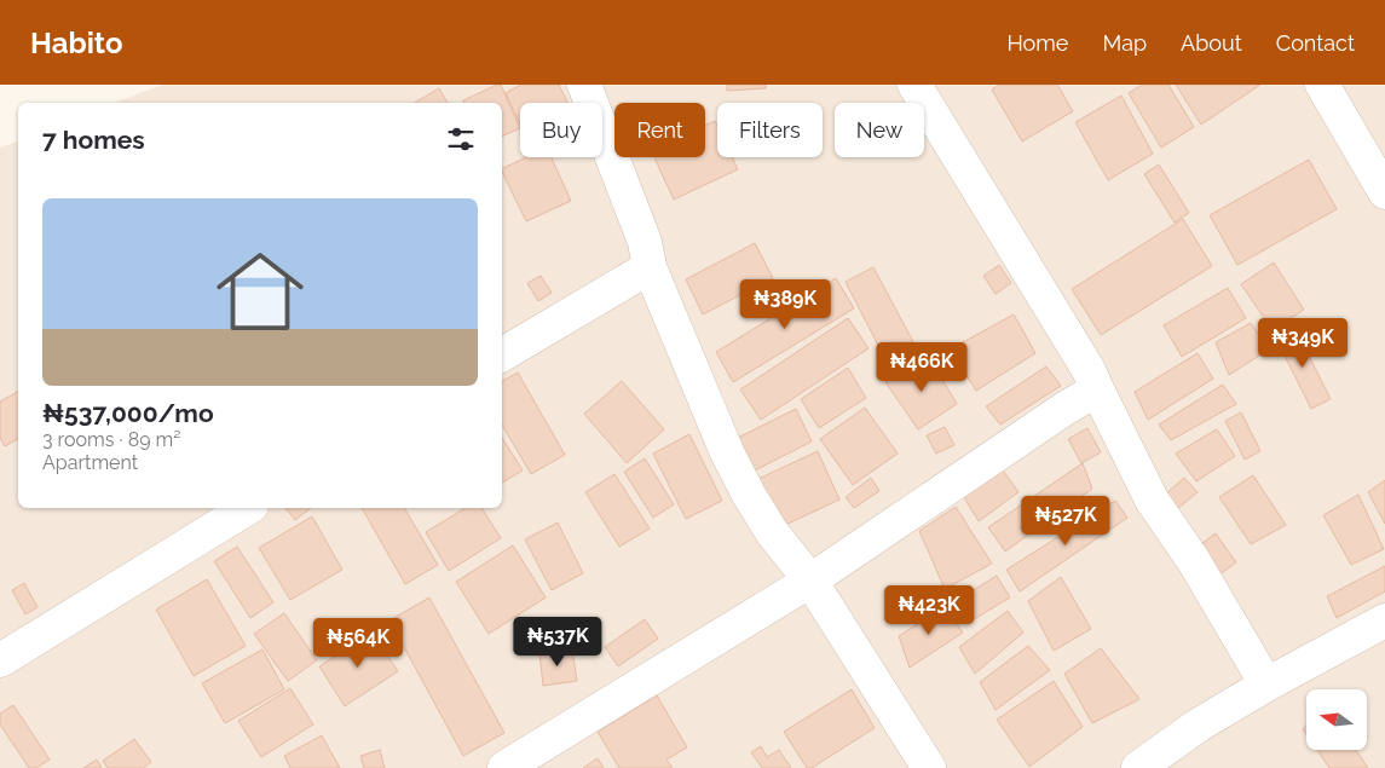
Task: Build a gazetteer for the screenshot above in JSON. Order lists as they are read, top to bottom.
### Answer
{
  "north": "left",
  "page": {
    "header": "Habito",
    "nav": [
      "Home",
      "Map",
      "About",
      "Contact"
    ],
    "chip": [
      "Buy",
      "Rent",
      "Filters",
      "New"
    ],
    "heading": "7 homes",
    "list": [
      {
        "name": "₦537,000/mo",
        "note": "3 rooms · 89 m² · Apartment"
      }
    ],
    "price": [
      "₦389K",
      "₦349K",
      "₦466K",
      "₦527K",
      "₦423K",
      "₦537K",
      "₦564K"
    ]
  }
}
